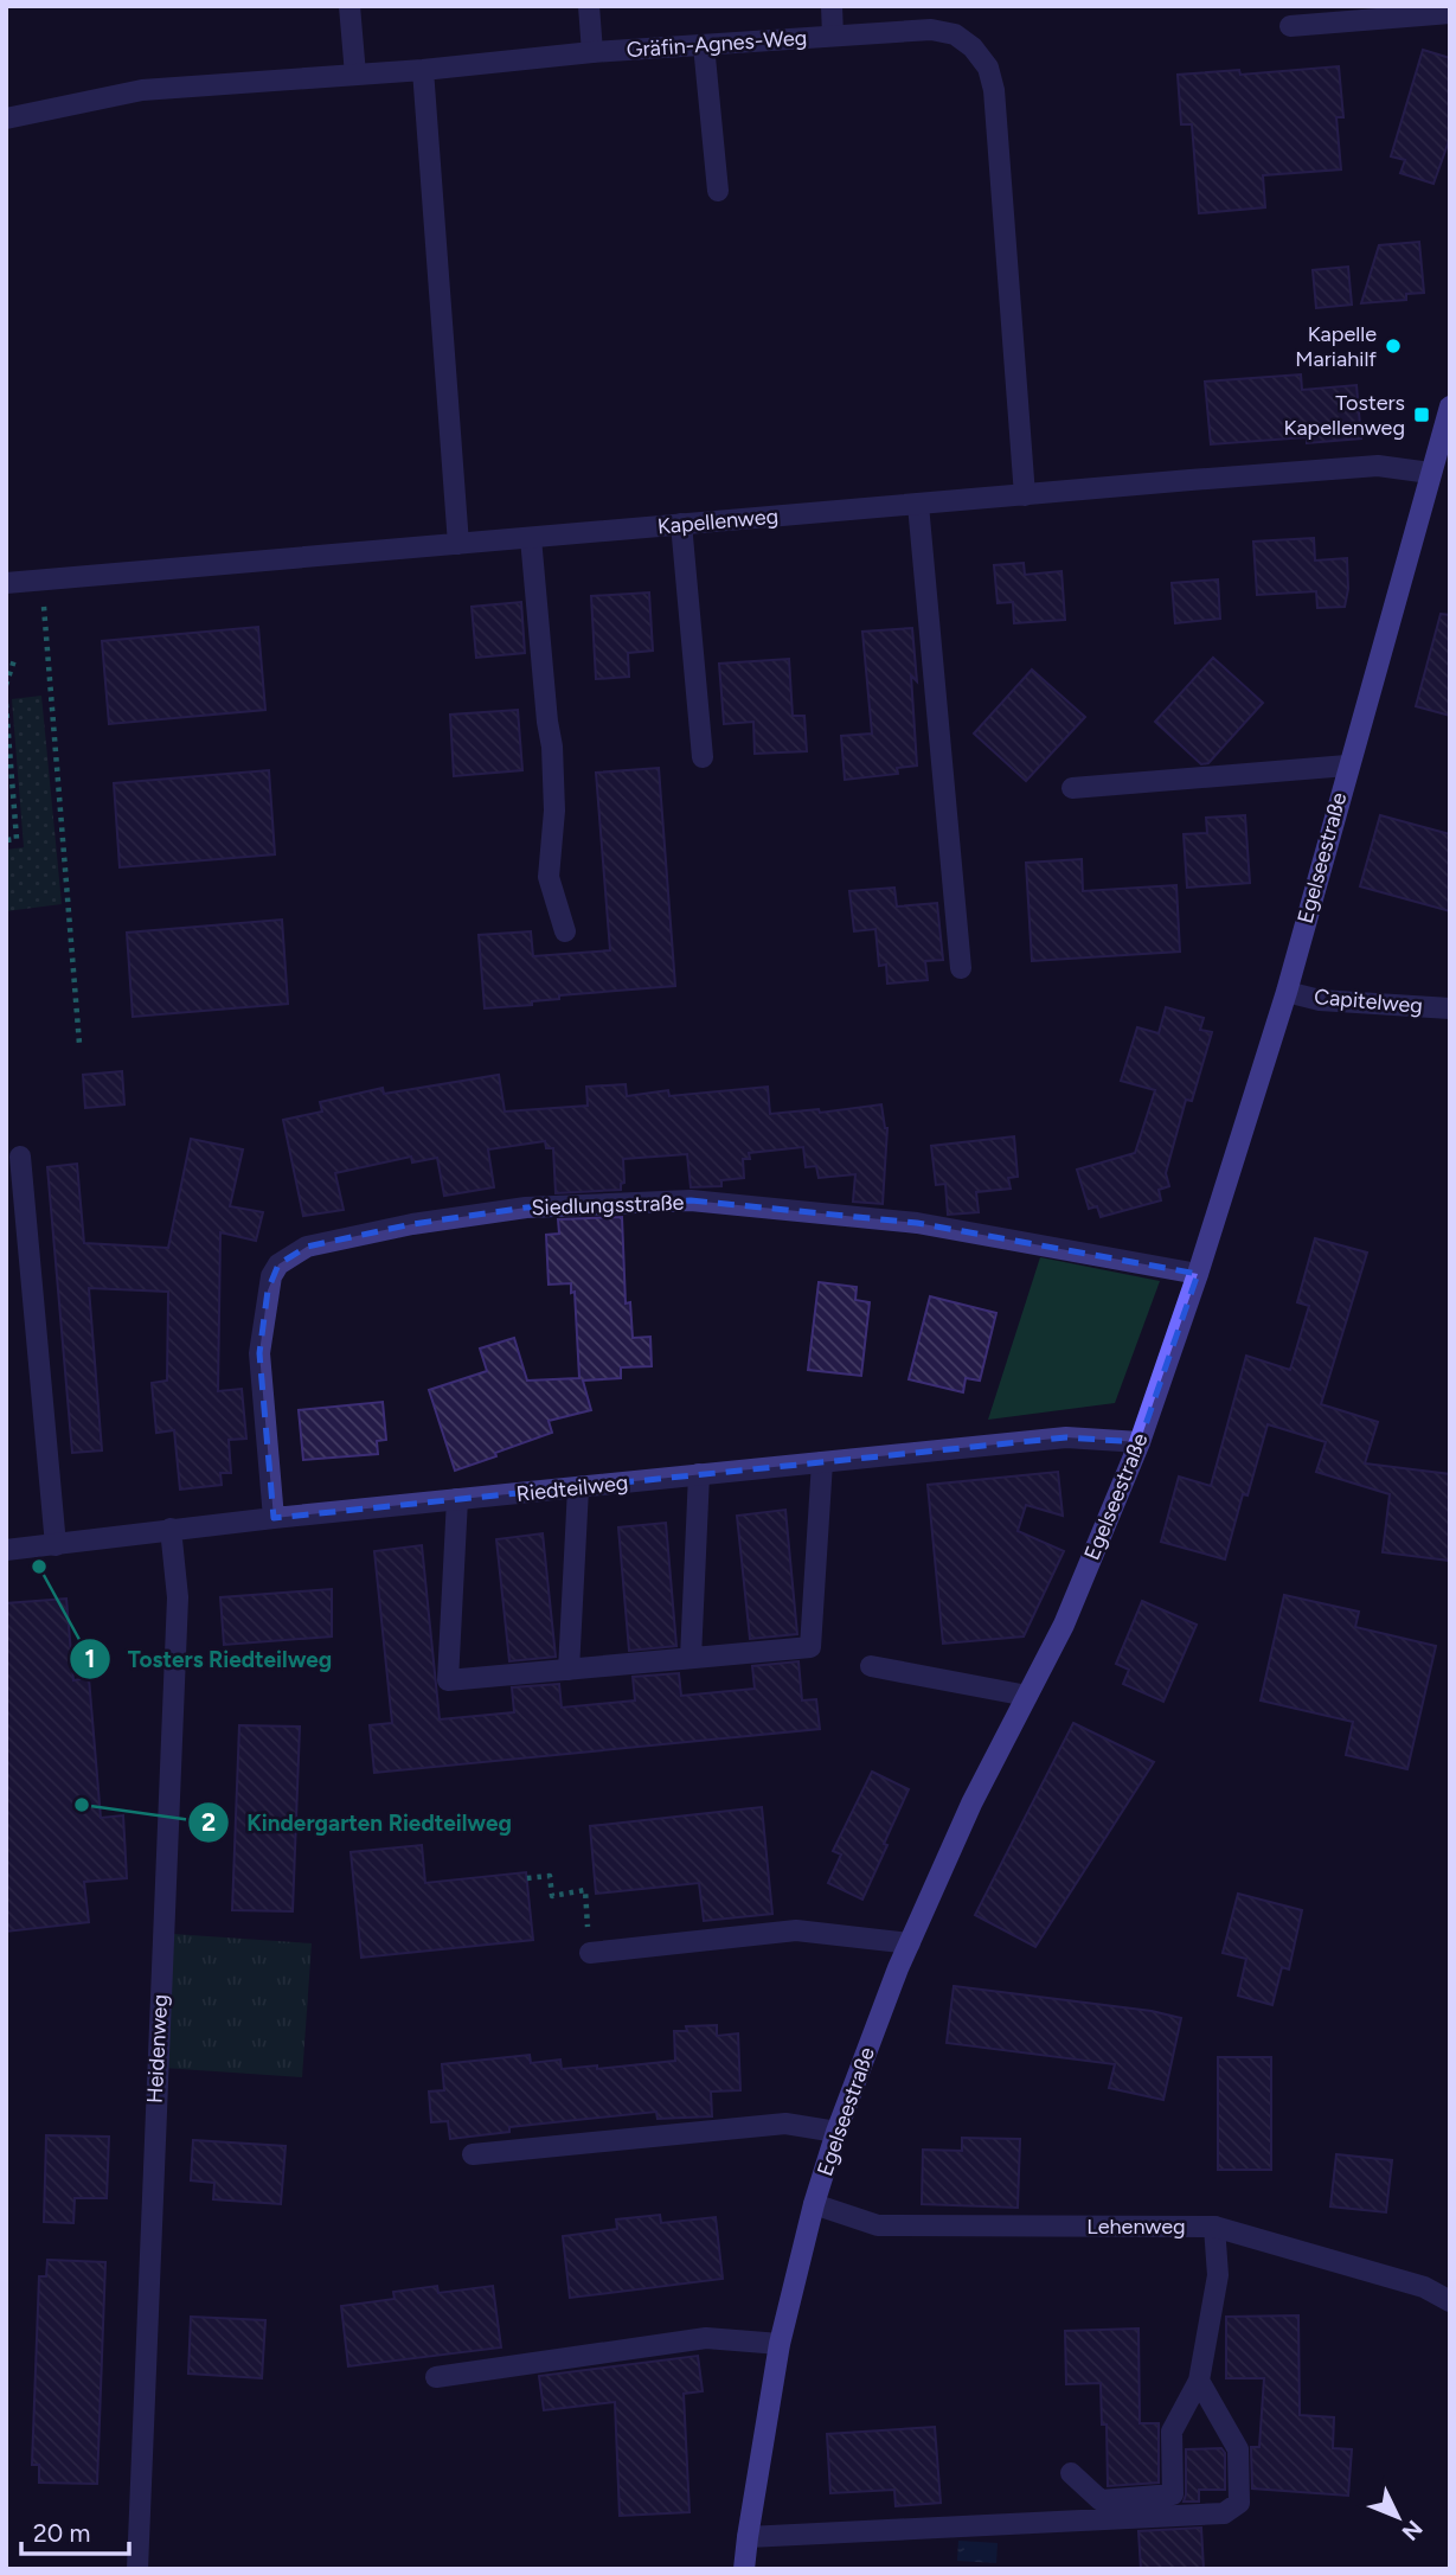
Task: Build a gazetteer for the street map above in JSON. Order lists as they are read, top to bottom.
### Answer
{
  "streets": {
    "street": [
      "Gräfin-Agnes-Weg",
      "Kapellenweg",
      "Egelseestraße",
      "Capitelweg",
      "Siedlungsstraße",
      "Riedteilweg",
      "Heidenweg",
      "Lehenweg"
    ]
  },
  "crossings": [
    ["Gräfin-Agnes-Weg", "Kapellenweg"],
    ["Kapellenweg", "Egelseestraße"],
    ["Egelseestraße", "Capitelweg"],
    ["Egelseestraße", "Siedlungsstraße"],
    ["Egelseestraße", "Riedteilweg"],
    ["Egelseestraße", "Lehenweg"],
    ["Siedlungsstraße", "Riedteilweg"],
    ["Riedteilweg", "Heidenweg"]
  ],
  "places": {
    "other": ["Kapelle Mariahilf", "Tosters Riedteilweg", "Kindergarten Riedteilweg"],
    "transit": ["Tosters Kapellenweg"]
  },
  "scale_bar": "20 m",
  "north": "bottom right"
}
